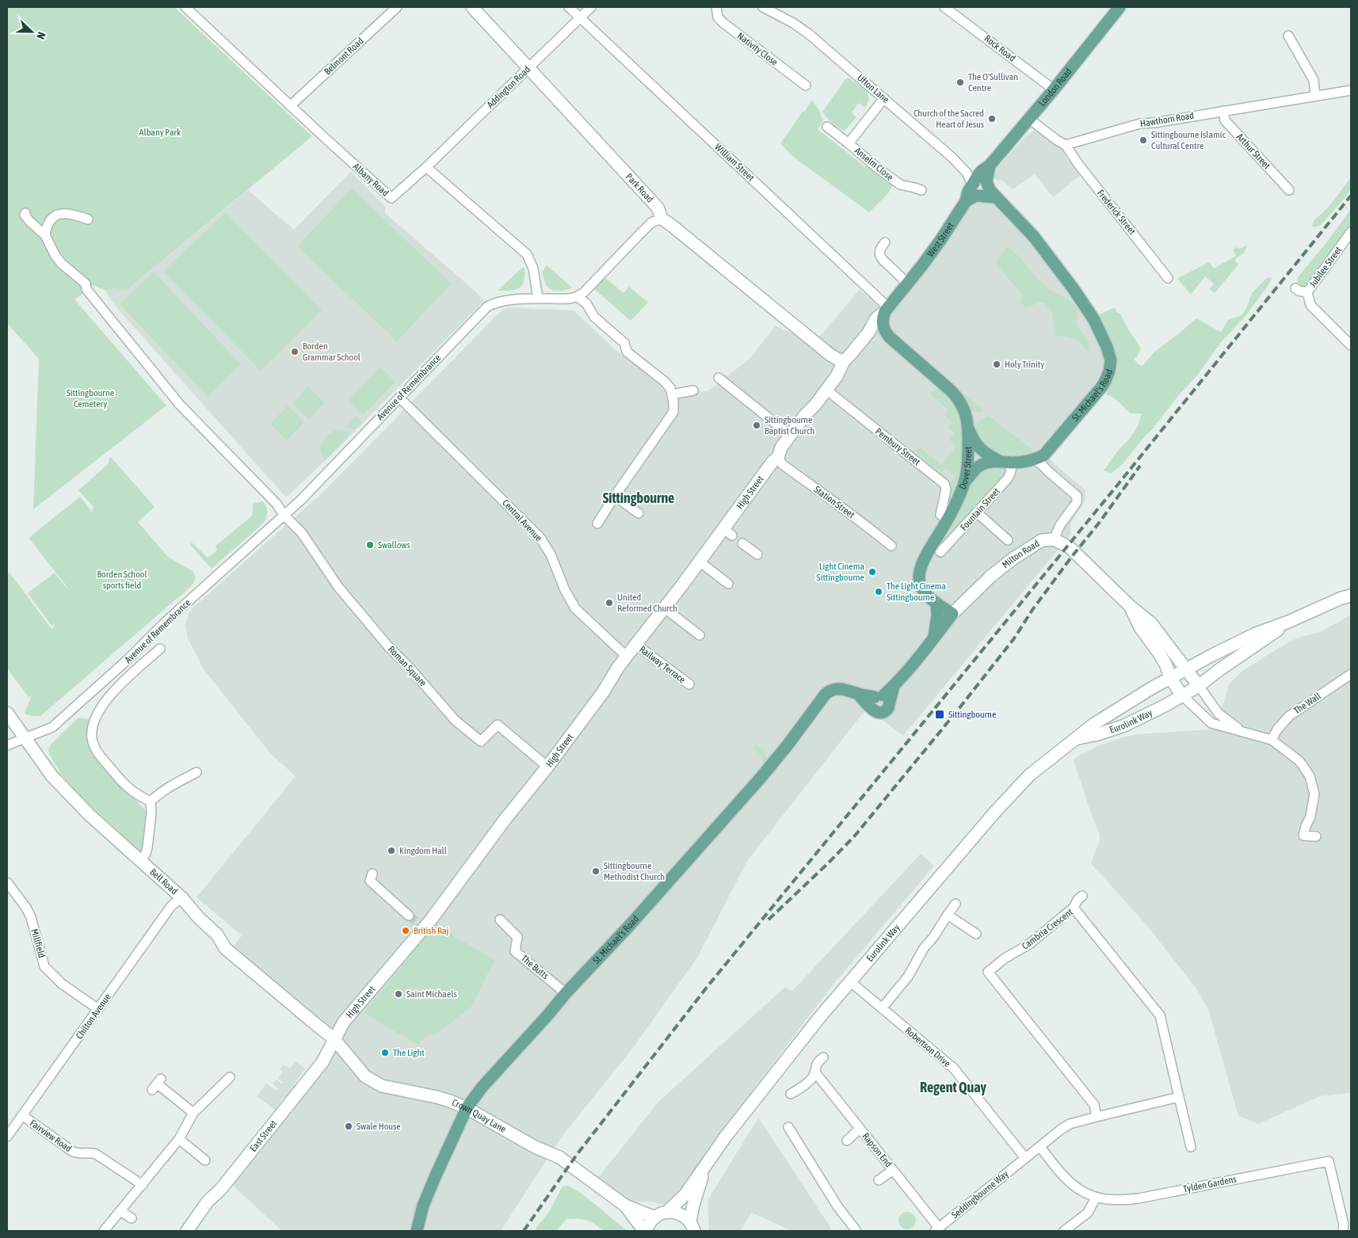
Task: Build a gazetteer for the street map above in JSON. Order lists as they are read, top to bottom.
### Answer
{
  "streets": {
    "main road": [
      "London Road",
      "West Street",
      "St. Michael's Road",
      "Dover Street"
    ],
    "street": [
      "Rock Road",
      "Nativity Close",
      "Belmont Road",
      "Addington Road",
      "Ufton Lane",
      "Hawthorn Road",
      "Arthur Street",
      "William Street",
      "Anselm Close",
      "Albany Road",
      "Park Road",
      "Frederick Street",
      "Jubilee Street",
      "Avenue of Remembrance",
      "Pembury Street",
      "High Street",
      "Station Street",
      "Fountain Street",
      "Central Avenue",
      "Milton Road",
      "Railway Terrace",
      "Roman Square",
      "The Wall",
      "Eurolink Way",
      "Bell Road",
      "Cambria Crescent",
      "Millfield",
      "The Butts",
      "Chilton Avenue",
      "Robertson Drive",
      "Crown Quay Lane",
      "Fairview Road",
      "East Street",
      "Rapson End",
      "Tylden Gardens",
      "Seddingbourne Way"
    ]
  },
  "crossings": [
    ["Rock Road", "London Road"],
    ["Belmont Road", "Albany Road"],
    ["Addington Road", "William Street"],
    ["Addington Road", "Albany Road"],
    ["Addington Road", "Park Road"],
    ["London Road", "West Street"],
    ["London Road", "St. Michael's Road"],
    ["Ufton Lane", "Anselm Close"],
    ["Ufton Lane", "West Street"],
    ["Hawthorn Road", "Arthur Street"],
    ["Hawthorn Road", "Frederick Street"],
    ["William Street", "West Street"],
    ["Park Road", "West Street"],
    ["West Street", "St. Michael's Road"],
    ["West Street", "Pembury Street"],
    ["West Street", "High Street"],
    ["West Street", "Station Street"],
    ["Avenue of Remembrance", "Central Avenue"],
    ["Avenue of Remembrance", "Roman Square"],
    ["Avenue of Remembrance", "Bell Road"],
    ["St. Michael's Road", "Dover Street"],
    ["St. Michael's Road", "Milton Road"],
    ["St. Michael's Road", "The Butts"],
    ["St. Michael's Road", "Crown Quay Lane"],
    ["Dover Street", "Milton Road"],
    ["High Street", "Station Street"],
    ["High Street", "Central Avenue"],
    ["High Street", "Railway Terrace"],
    ["High Street", "Roman Square"],
    ["High Street", "Bell Road"],
    ["High Street", "Crown Quay Lane"],
    ["High Street", "East Street"],
    ["Milton Road", "Eurolink Way"],
    ["Eurolink Way", "Robertson Drive"],
    ["Eurolink Way", "Crown Quay Lane"],
    ["Bell Road", "Chilton Avenue"],
    ["Bell Road", "Crown Quay Lane"],
    ["Bell Road", "East Street"],
    ["Millfield", "Chilton Avenue"],
    ["Chilton Avenue", "Fairview Road"],
    ["Robertson Drive", "Seddingbourne Way"],
    ["Crown Quay Lane", "East Street"],
    ["Rapson End", "Seddingbourne Way"]
  ],
  "districts": ["Sittingbourne", "Regent Quay"],
  "parks": ["Albany Park", "Sittingbourne Cemetery", "Borden School sports field"],
  "places": {
    "other": [
      "The O'Sullivan Centre",
      "Church of the Sacred Heart of Jesus",
      "Sittingbourne Islamic Cultural Centre",
      "Borden Grammar School",
      "Holy Trinity",
      "Sittingbourne Baptist Church",
      "Swallows",
      "Light Cinema Sittingbourne",
      "The Light Cinema Sittingbourne",
      "United Reformed Church",
      "Kingdom Hall",
      "Sittingbourne Methodist Church",
      "British Raj",
      "Saint Michaels",
      "The Light",
      "Swale House"
    ],
    "transit": ["Sittingbourne"]
  },
  "north": "right"
}
